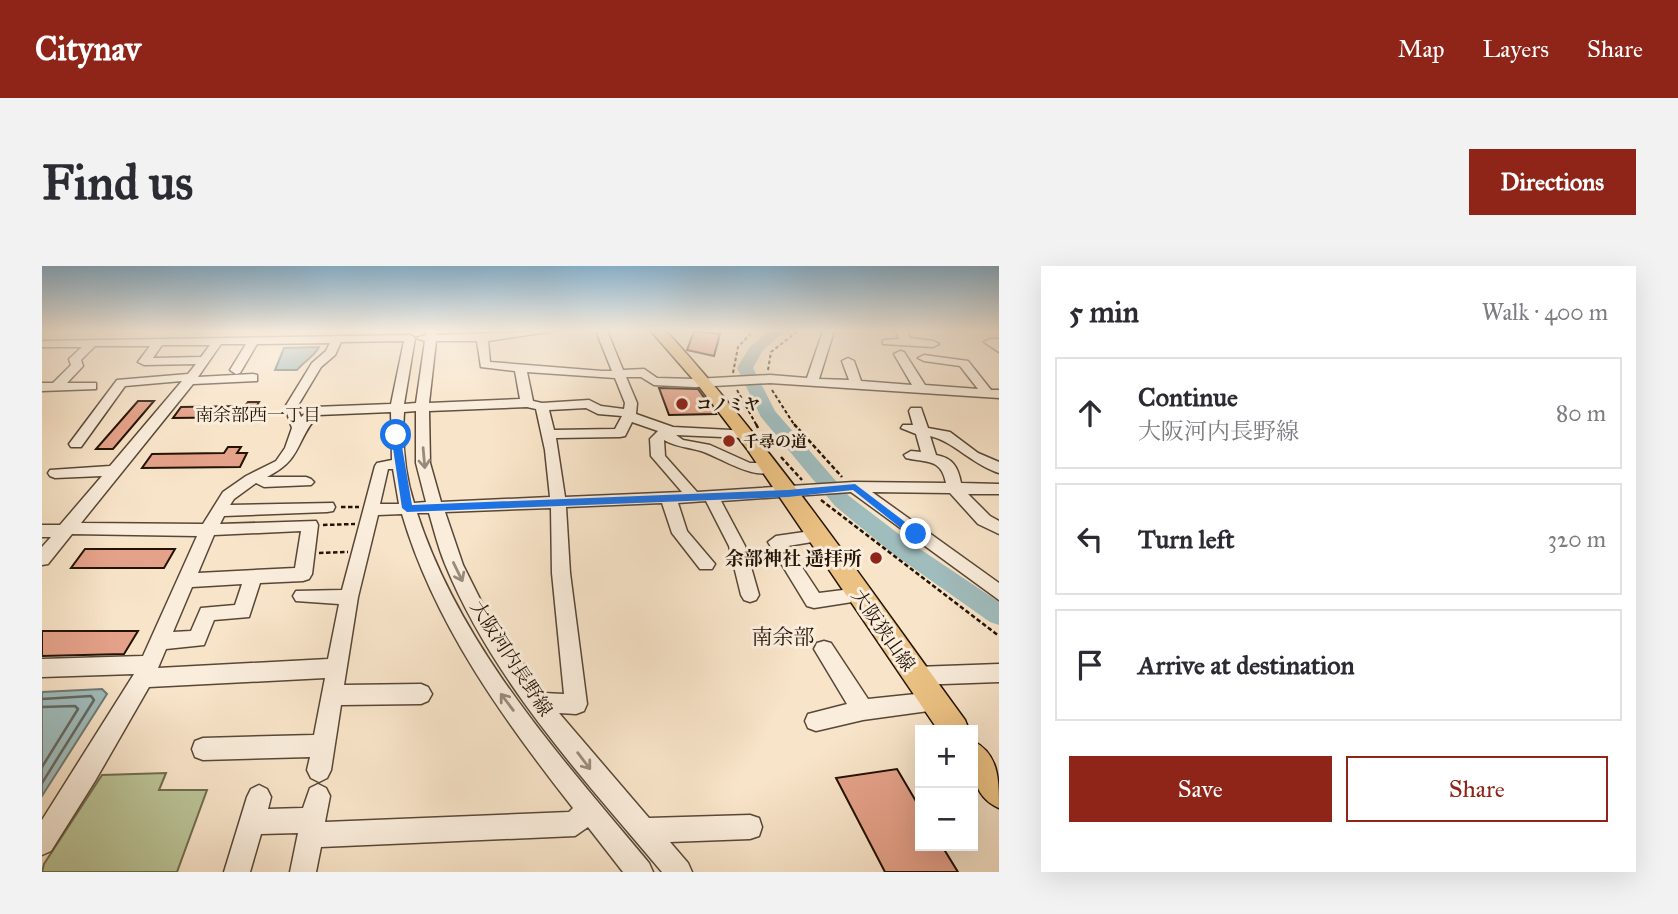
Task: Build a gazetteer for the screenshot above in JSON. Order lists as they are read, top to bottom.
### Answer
{
  "streets": {
    "main road": ["大阪狭山線"],
    "street": ["大阪河内長野線"]
  },
  "districts": ["南余部西一丁目", "南余部"],
  "places": ["コノミヤ", "千尋の道", "余部神社 遥拝所"],
  "page": {
    "header": "Citynav",
    "nav": ["Map", "Layers", "Share"],
    "buttons": [
      "Directions",
      ["Save", "Share"]
    ],
    "title": "Find us",
    "heading": ["5 min", "Walk · 400 m"],
    "list": [
      ["Continue", "大阪河内長野線", "80 m"],
      ["Turn left", "320 m"],
      "Arrive at destination"
    ],
    "map_buttons": ["+", "−"]
  }
}
